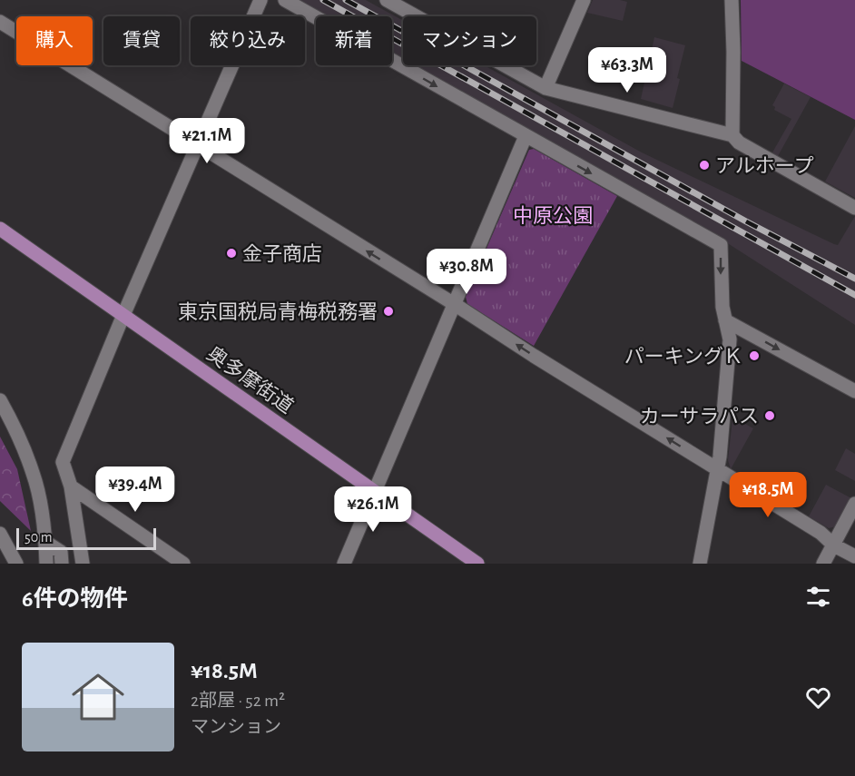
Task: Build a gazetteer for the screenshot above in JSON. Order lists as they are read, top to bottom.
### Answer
{
  "streets": {
    "main road": ["奥多摩街道"]
  },
  "parks": ["中原公園"],
  "places": [
    "アルホープ",
    "金子商店",
    "東京国税局青梅税務署",
    "パーキングＫ",
    "カーサラパス"
  ],
  "scale_bar": "50 m",
  "page": {
    "chip": [
      "購入",
      "賃貸",
      "絞り込み",
      "新着",
      "マンション"
    ],
    "price": [
      "¥63.3M",
      "¥21.1M",
      "¥30.8M",
      "¥39.4M",
      "¥18.5M",
      "¥26.1M"
    ],
    "scale": "50 m",
    "heading": "6件の物件",
    "list": [
      {
        "name": "¥18.5M",
        "note": "2部屋 · 52 m² · マンション"
      }
    ]
  }
}
